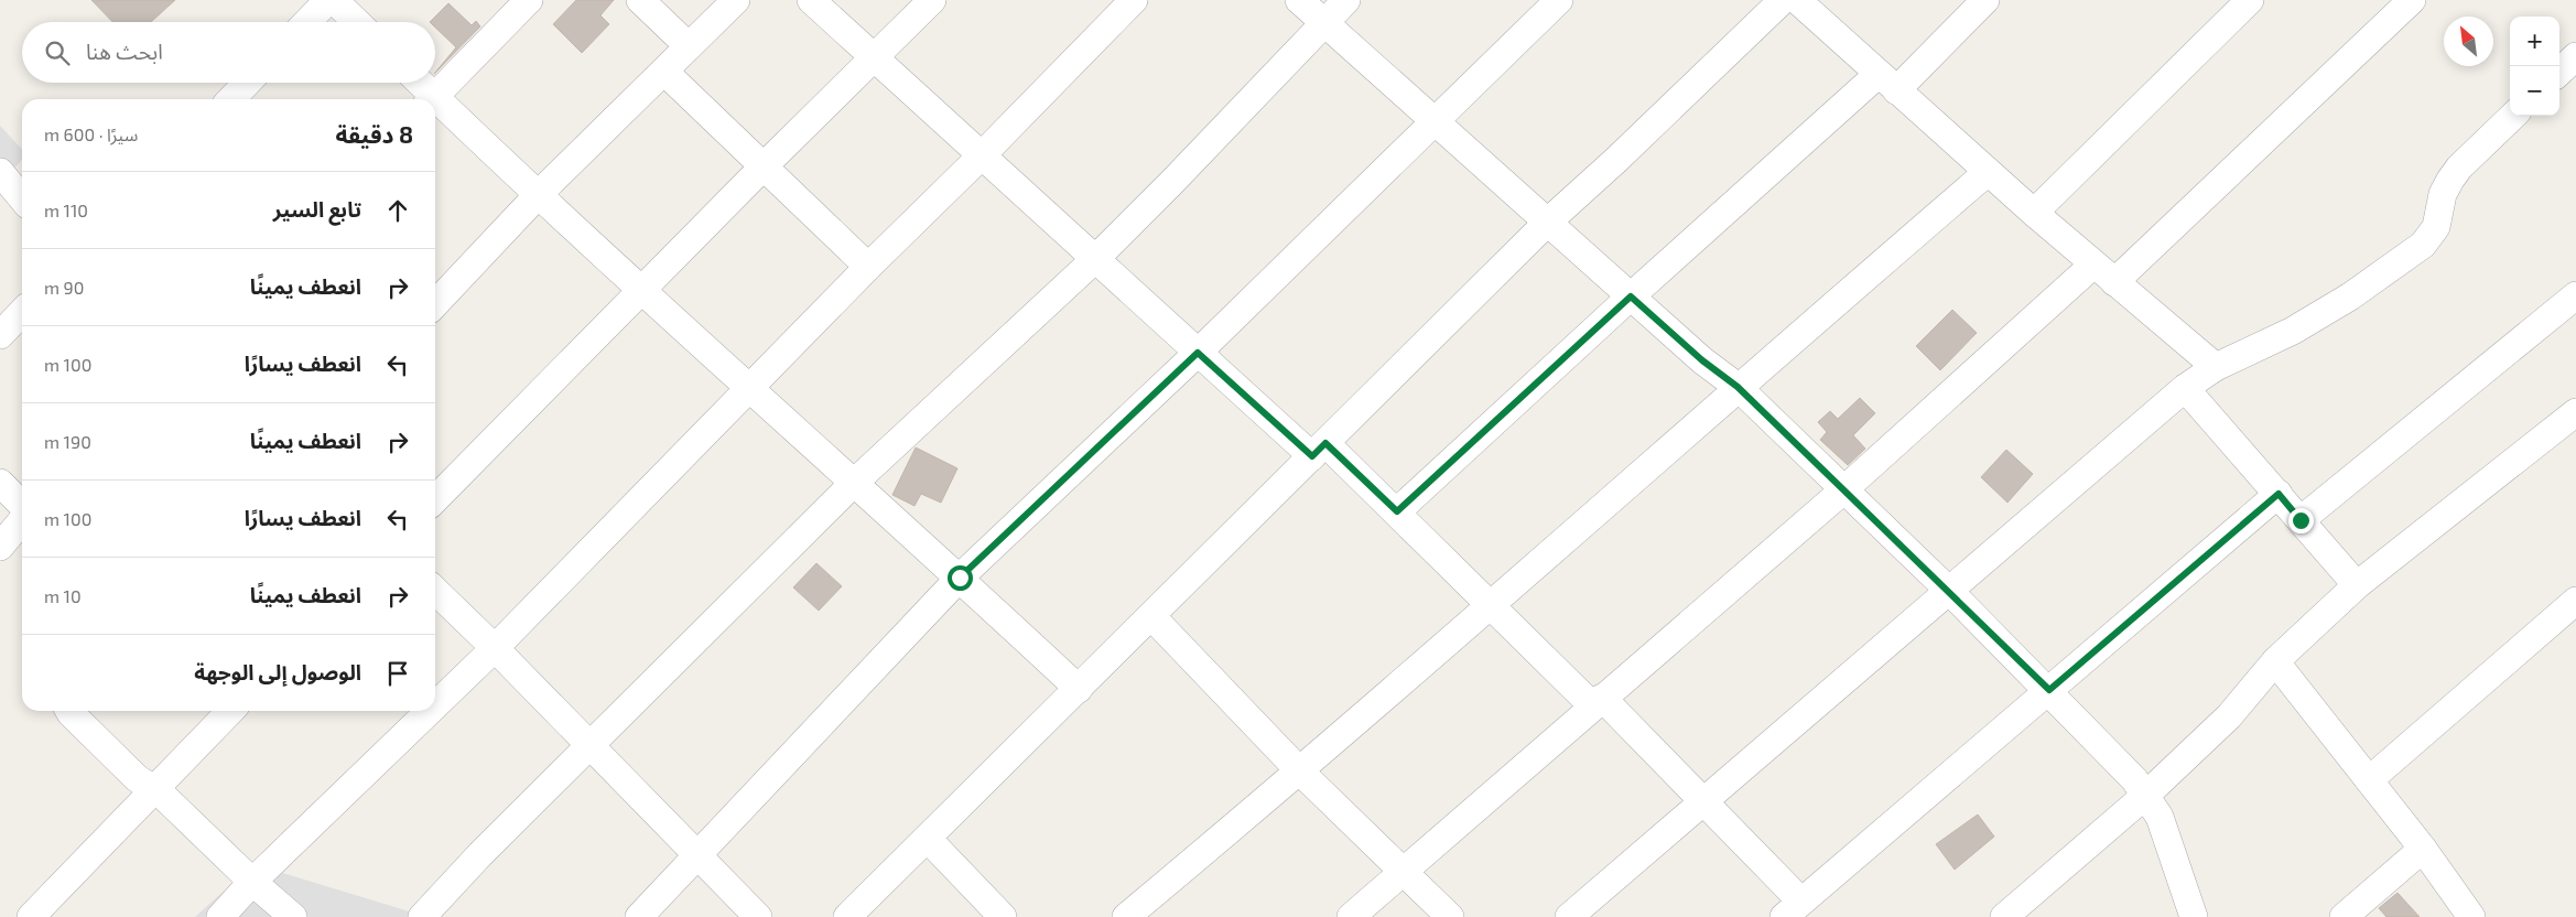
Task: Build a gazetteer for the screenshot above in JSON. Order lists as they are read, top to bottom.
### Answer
{
  "north": "top left",
  "page": {
    "map_buttons": ["+", "−"],
    "search": "ابحث هنا",
    "heading": ["8 دقيقة", "سيرًا · 600 m"],
    "list": [
      ["تابع السير", "110 m"],
      ["انعطف يمينًا", "90 m"],
      ["انعطف يسارًا", "100 m"],
      ["انعطف يمينًا", "190 m"],
      ["انعطف يسارًا", "100 m"],
      ["انعطف يمينًا", "10 m"],
      "الوصول إلى الوجهة"
    ]
  }
}
